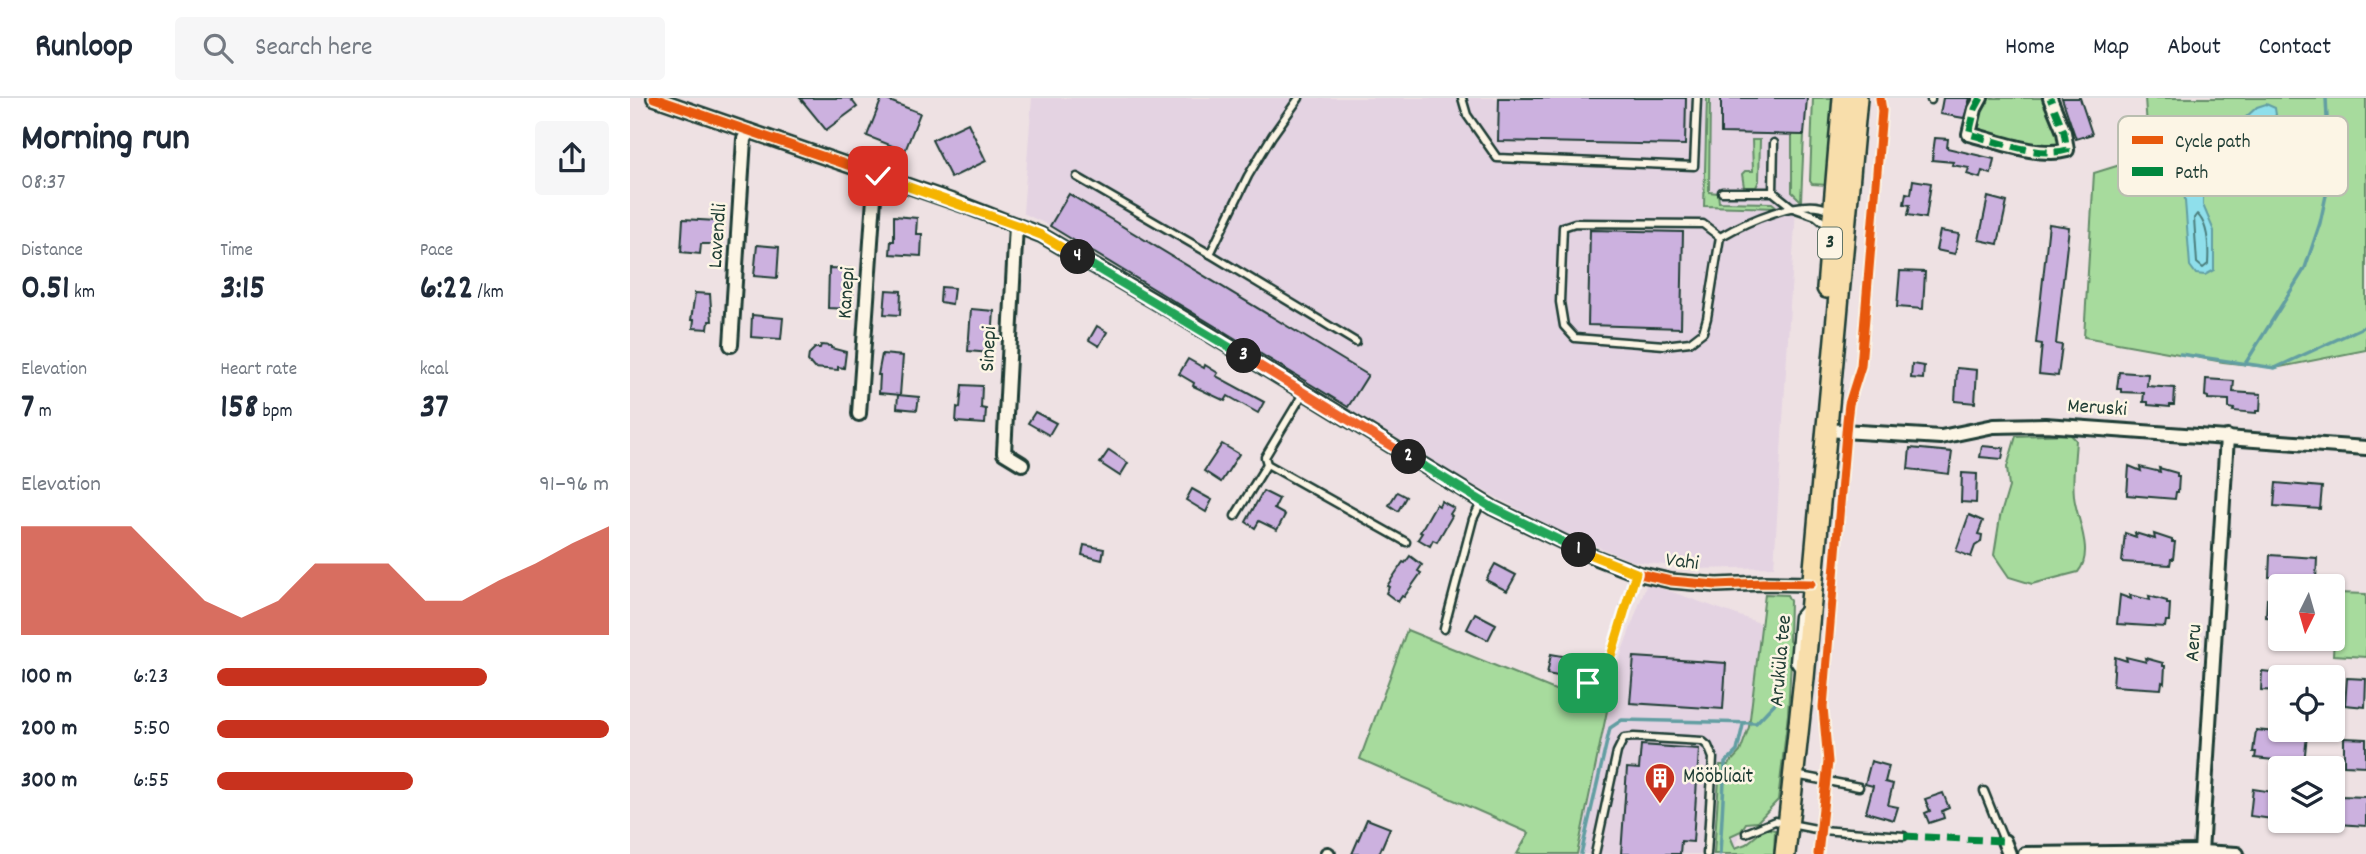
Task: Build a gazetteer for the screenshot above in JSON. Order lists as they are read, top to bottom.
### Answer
{
  "streets": {
    "highway": ["3", "Aruküla tee"],
    "street": [
      "Lavendli",
      "Kanepi",
      "Sinepi",
      "Meruski",
      "Vahi",
      "Aeru"
    ]
  },
  "crossings": [
    ["Lavendli", "Vahi"],
    ["Kanepi", "Vahi"],
    ["Sinepi", "Vahi"],
    ["Meruski", "Aeru"],
    ["Meruski", "Aruküla tee"],
    ["Vahi", "Aruküla tee"]
  ],
  "places": {
    "building": ["Mööbliait"]
  },
  "legend": ["Cycle path", "Path"],
  "north": "bottom",
  "page": {
    "header": "Runloop",
    "search": "Search here",
    "nav": [
      "Home",
      "Map",
      "About",
      "Contact"
    ],
    "heading": ["Morning run", "08:37"],
    "stats": [
      ["Distance", "0.51 km"],
      ["Time", "3:15"],
      ["Pace", "6:22 /km"],
      ["Elevation", "7 m"],
      ["Heart rate", "158 bpm"],
      ["kcal", "37"]
    ],
    "pins": [
      "4",
      "3",
      "2",
      "1"
    ],
    "chart": ["Elevation", "91–96 m"],
    "list": [
      {
        "name": "100 m",
        "note": "6:23"
      },
      {
        "name": "200 m",
        "note": "5:50"
      },
      {
        "name": "300 m",
        "note": "6:55"
      }
    ]
  }
}
